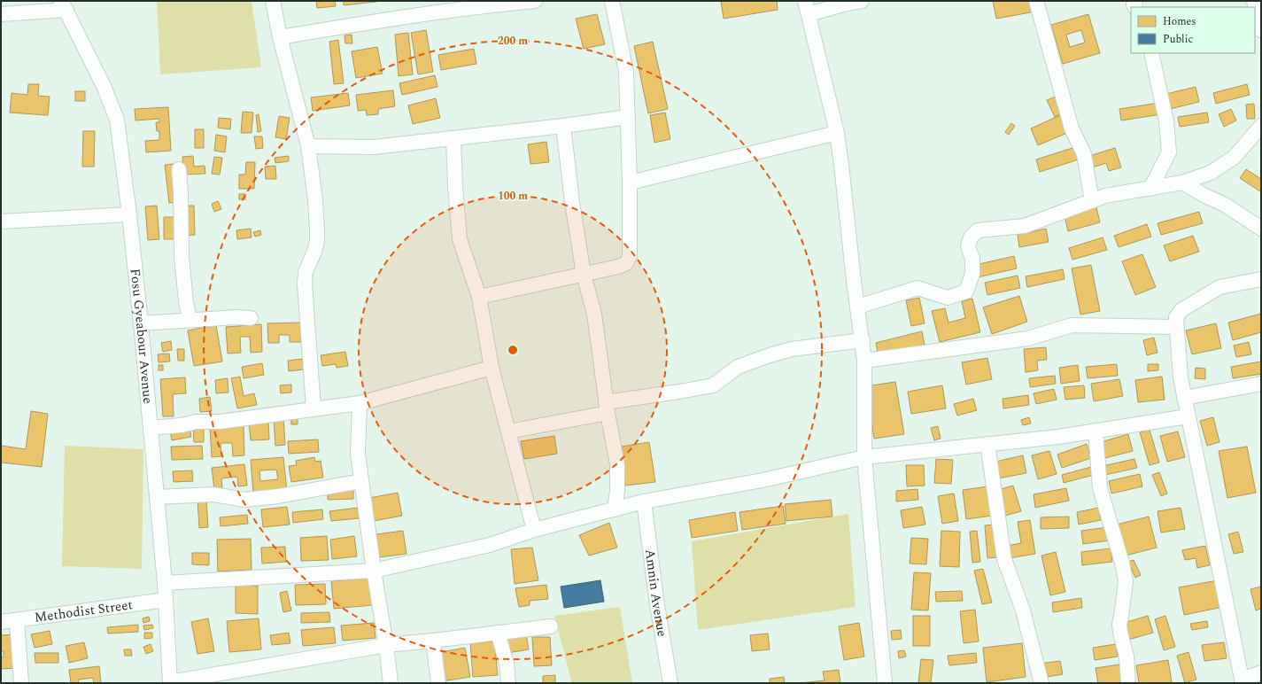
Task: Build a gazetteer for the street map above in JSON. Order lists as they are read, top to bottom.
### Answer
{
  "streets": {
    "street": ["Fosu Gyeabour Avenue", "Amnin Avenue", "Methodist Street"]
  },
  "crossings": [
    ["Fosu Gyeabour Avenue", "Methodist Street"]
  ],
  "legend": ["Homes", "Public"],
  "rings": ["200 m", "100 m"]
}
